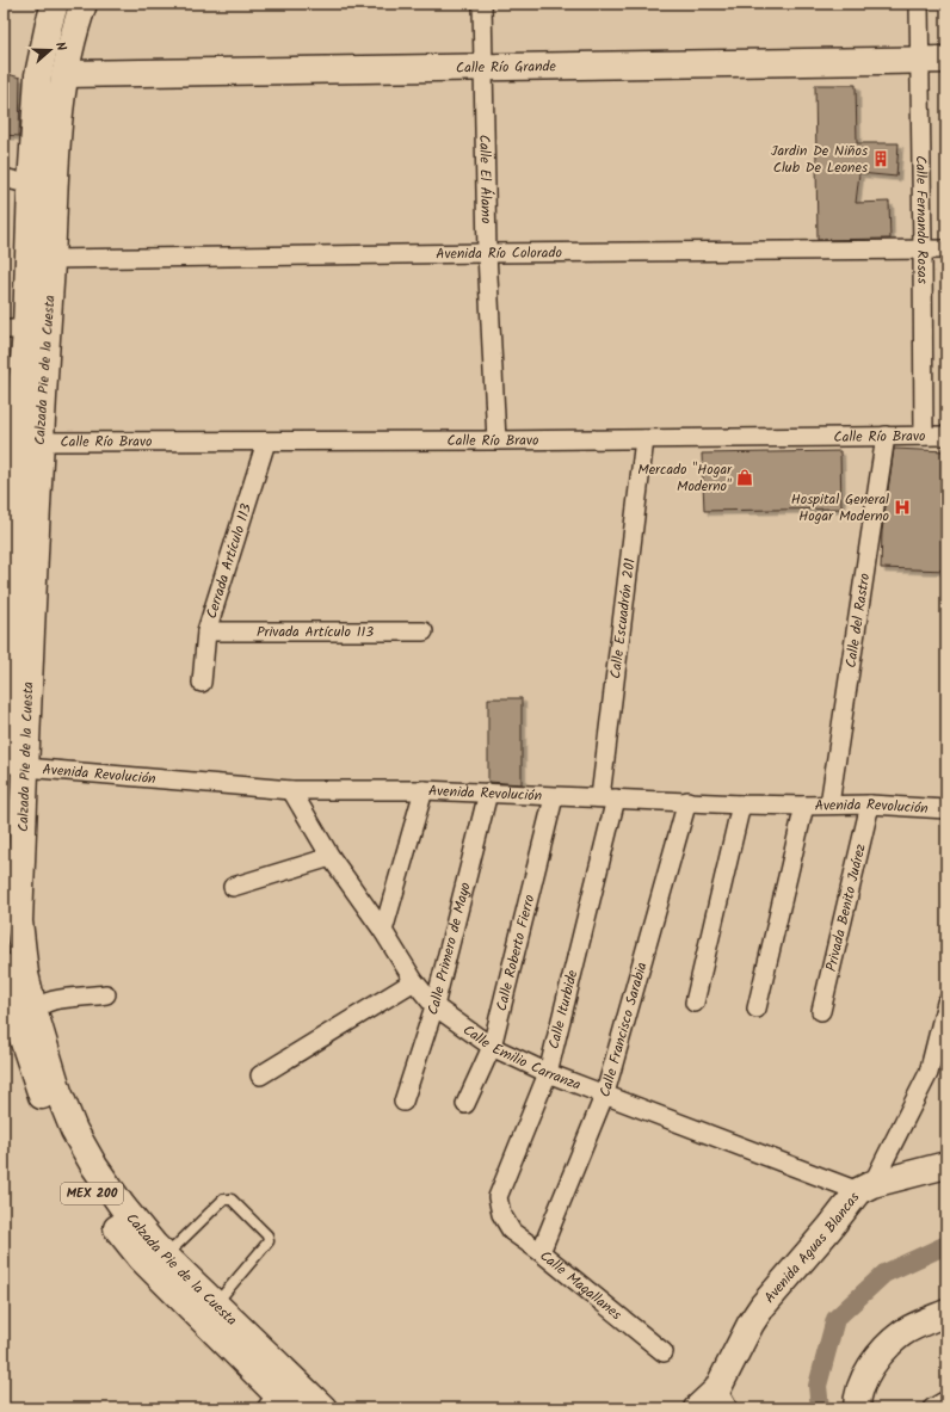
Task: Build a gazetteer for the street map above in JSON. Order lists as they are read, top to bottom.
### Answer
{
  "streets": {
    "main road": [
      "Calle Río Grande",
      "Calzada Pie de la Cuesta",
      "MEX 200",
      "Avenida Aguas Blancas"
    ],
    "street": [
      "Calle El Álamo",
      "Calle Fernando Rosas",
      "Avenida Río Colorado",
      "Calle Río Bravo",
      "Cerrada Artículo 113",
      "Calle Escuadrón 201",
      "Calle del Rastro",
      "Privada Artículo 113",
      "Avenida Revolución",
      "Privada Benito Juárez",
      "Calle Primero de Mayo",
      "Calle Roberto Fierro",
      "Calle Iturbide",
      "Calle Francisco Sarabia",
      "Calle Emilio Carranza",
      "Calle Magallanes"
    ]
  },
  "crossings": [
    ["Calle Río Grande", "Calle El Álamo"],
    ["Calle Río Grande", "Calle Fernando Rosas"],
    ["Calle Río Grande", "Calzada Pie de la Cuesta"],
    ["Calle El Álamo", "Avenida Río Colorado"],
    ["Calle El Álamo", "Calle Río Bravo"],
    ["Calle Fernando Rosas", "Avenida Río Colorado"],
    ["Calle Fernando Rosas", "Calle Río Bravo"],
    ["Avenida Río Colorado", "Calzada Pie de la Cuesta"],
    ["Calzada Pie de la Cuesta", "Calle Río Bravo"],
    ["Calzada Pie de la Cuesta", "Avenida Revolución"],
    ["Calle Río Bravo", "Cerrada Artículo 113"],
    ["Calle Río Bravo", "Calle Escuadrón 201"],
    ["Calle Río Bravo", "Calle del Rastro"],
    ["Cerrada Artículo 113", "Privada Artículo 113"],
    ["Calle Escuadrón 201", "Avenida Revolución"],
    ["Calle Escuadrón 201", "Calle Iturbide"],
    ["Calle del Rastro", "Avenida Revolución"],
    ["Avenida Revolución", "Privada Benito Juárez"],
    ["Avenida Revolución", "Calle Primero de Mayo"],
    ["Avenida Revolución", "Calle Roberto Fierro"],
    ["Avenida Revolución", "Calle Iturbide"],
    ["Avenida Revolución", "Calle Francisco Sarabia"],
    ["Avenida Revolución", "Calle Emilio Carranza"],
    ["Calle Primero de Mayo", "Calle Emilio Carranza"],
    ["Calle Roberto Fierro", "Calle Emilio Carranza"],
    ["Calle Iturbide", "Calle Emilio Carranza"],
    ["Calle Iturbide", "Calle Magallanes"],
    ["Calle Francisco Sarabia", "Calle Emilio Carranza"],
    ["Calle Francisco Sarabia", "Calle Magallanes"],
    ["Calle Emilio Carranza", "Avenida Aguas Blancas"]
  ],
  "places": {
    "building": ["Jardin De Niños Club De Leones"],
    "shop": ["Mercado \"Hogar Moderno\""],
    "hospital": ["Hospital General Hogar Moderno"]
  },
  "north": "right"
}
